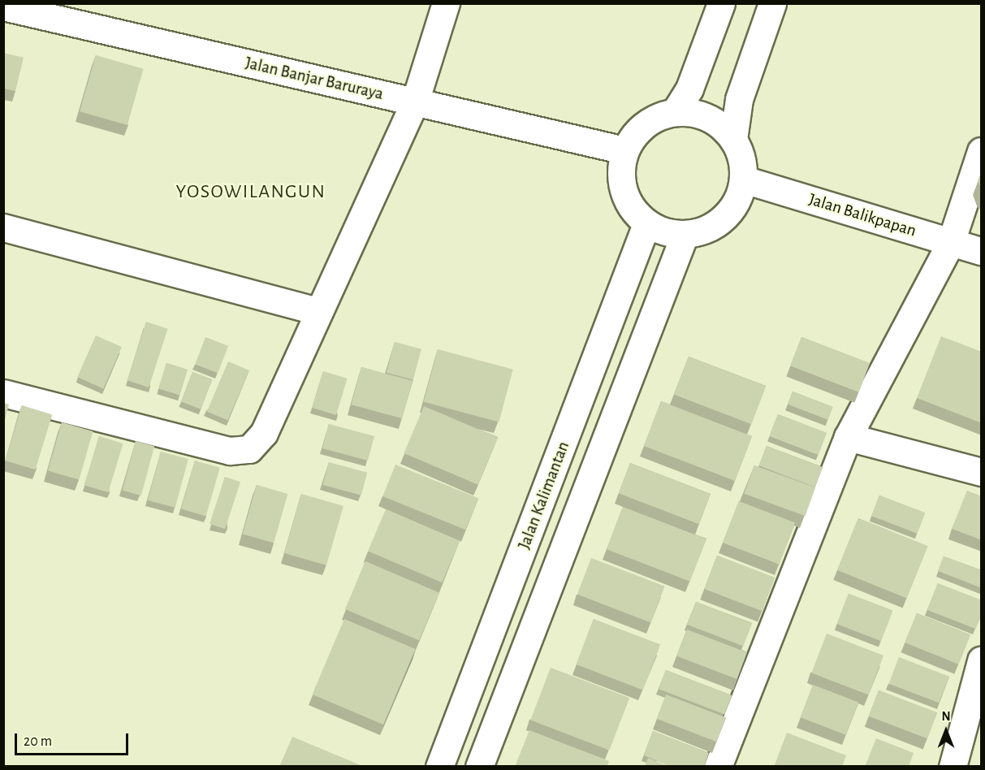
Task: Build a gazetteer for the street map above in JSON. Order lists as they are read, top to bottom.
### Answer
{
  "streets": {
    "street": ["Jalan Banjar Baruraya", "Jalan Balikpapan", "Jalan Kalimantan"]
  },
  "crossings": [
    ["Jalan Banjar Baruraya", "Jalan Balikpapan"],
    ["Jalan Banjar Baruraya", "Jalan Kalimantan"],
    ["Jalan Balikpapan", "Jalan Kalimantan"]
  ],
  "districts": ["YOSOWILANGUN"],
  "scale_bar": "20 m",
  "north": "top"
}
